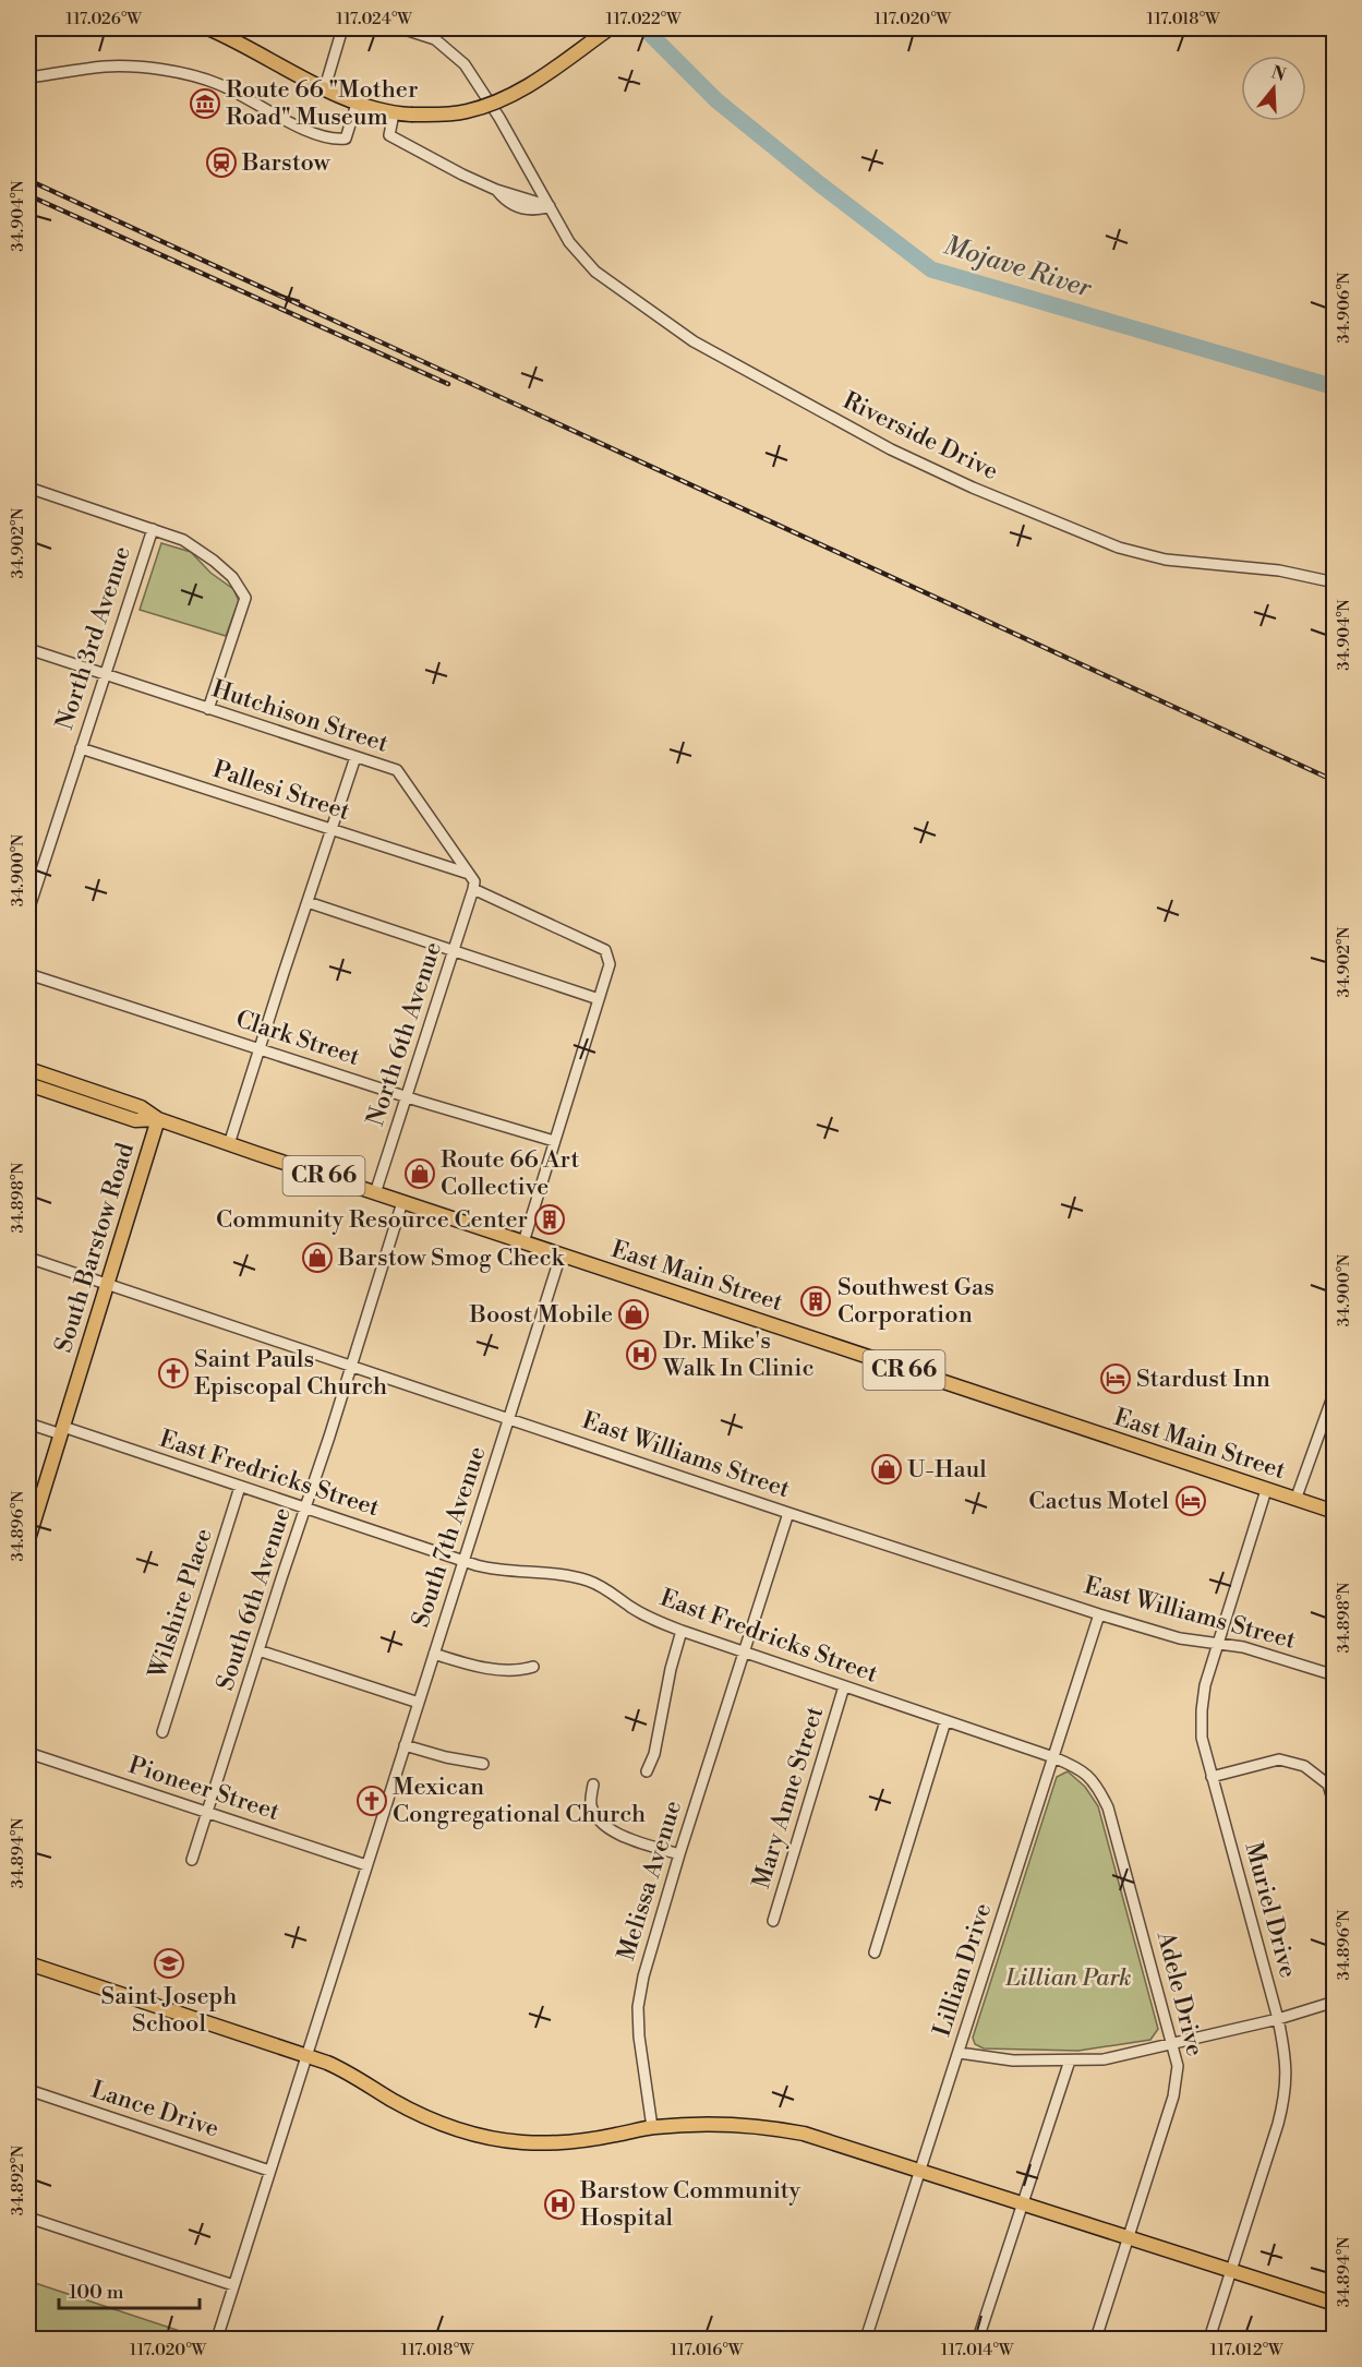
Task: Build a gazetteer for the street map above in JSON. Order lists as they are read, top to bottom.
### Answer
{
  "streets": {
    "main road": ["CR 66", "South Barstow Road", "East Main Street"],
    "street": [
      "Riverside Drive",
      "North 3rd Avenue",
      "Hutchison Street",
      "Pallesi Street",
      "North 6th Avenue",
      "Clark Street",
      "East Williams Street",
      "East Fredricks Street",
      "South 7th Avenue",
      "South 6th Avenue",
      "Wilshire Place",
      "Pioneer Street",
      "Mary Anne Street",
      "Melissa Avenue",
      "Muriel Drive",
      "Lillian Drive",
      "Adele Drive",
      "Lance Drive"
    ]
  },
  "crossings": [
    ["North 3rd Avenue", "Hutchison Street"],
    ["North 3rd Avenue", "Pallesi Street"],
    ["Hutchison Street", "Pallesi Street"],
    ["Hutchison Street", "North 6th Avenue"],
    ["North 6th Avenue", "Clark Street"],
    ["North 6th Avenue", "East Main Street"],
    ["South Barstow Road", "East Main Street"],
    ["South Barstow Road", "East Williams Street"],
    ["South Barstow Road", "East Fredricks Street"],
    ["East Main Street", "South 7th Avenue"],
    ["East Main Street", "South 6th Avenue"],
    ["East Main Street", "Muriel Drive"],
    ["East Williams Street", "South 7th Avenue"],
    ["East Williams Street", "South 6th Avenue"],
    ["East Williams Street", "Melissa Avenue"],
    ["East Williams Street", "Muriel Drive"],
    ["East Williams Street", "Lillian Drive"],
    ["East Fredricks Street", "South 7th Avenue"],
    ["East Fredricks Street", "South 6th Avenue"],
    ["East Fredricks Street", "Wilshire Place"],
    ["East Fredricks Street", "Mary Anne Street"],
    ["East Fredricks Street", "Melissa Avenue"],
    ["East Fredricks Street", "Lillian Drive"],
    ["East Fredricks Street", "Adele Drive"],
    ["South 7th Avenue", "Pioneer Street"],
    ["South 7th Avenue", "Lance Drive"],
    ["South 6th Avenue", "Pioneer Street"],
    ["Lillian Drive", "Adele Drive"]
  ],
  "water": ["Mojave River"],
  "parks": ["Lillian Park"],
  "places": {
    "museum": ["Route 66 \"Mother Road\" Museum"],
    "station": ["Barstow"],
    "shop": [
      "Route 66 Art Collective",
      "Barstow Smog Check",
      "Boost Mobile",
      "U-Haul"
    ],
    "building": ["Community Resource Center", "Southwest Gas Corporation"],
    "hospital": ["Dr. Mike's Walk In Clinic", "Barstow Community Hospital"],
    "church": ["Saint Pauls Episcopal Church", "Mexican Congregational Church"],
    "hotel": ["Stardust Inn", "Cactus Motel"],
    "school or university": ["Saint Joseph School"]
  },
  "scale_bar": "100 m",
  "north": "top",
  "coordinates": [
    "117.026°W",
    "117.024°W",
    "117.022°W",
    "117.020°W",
    "117.018°W",
    "34.904°N",
    "34.906°N",
    "34.902°N",
    "34.900°N",
    "34.898°N",
    "34.896°N",
    "34.894°N",
    "34.892°N",
    "117.016°W",
    "117.014°W",
    "117.012°W"
  ]
}
